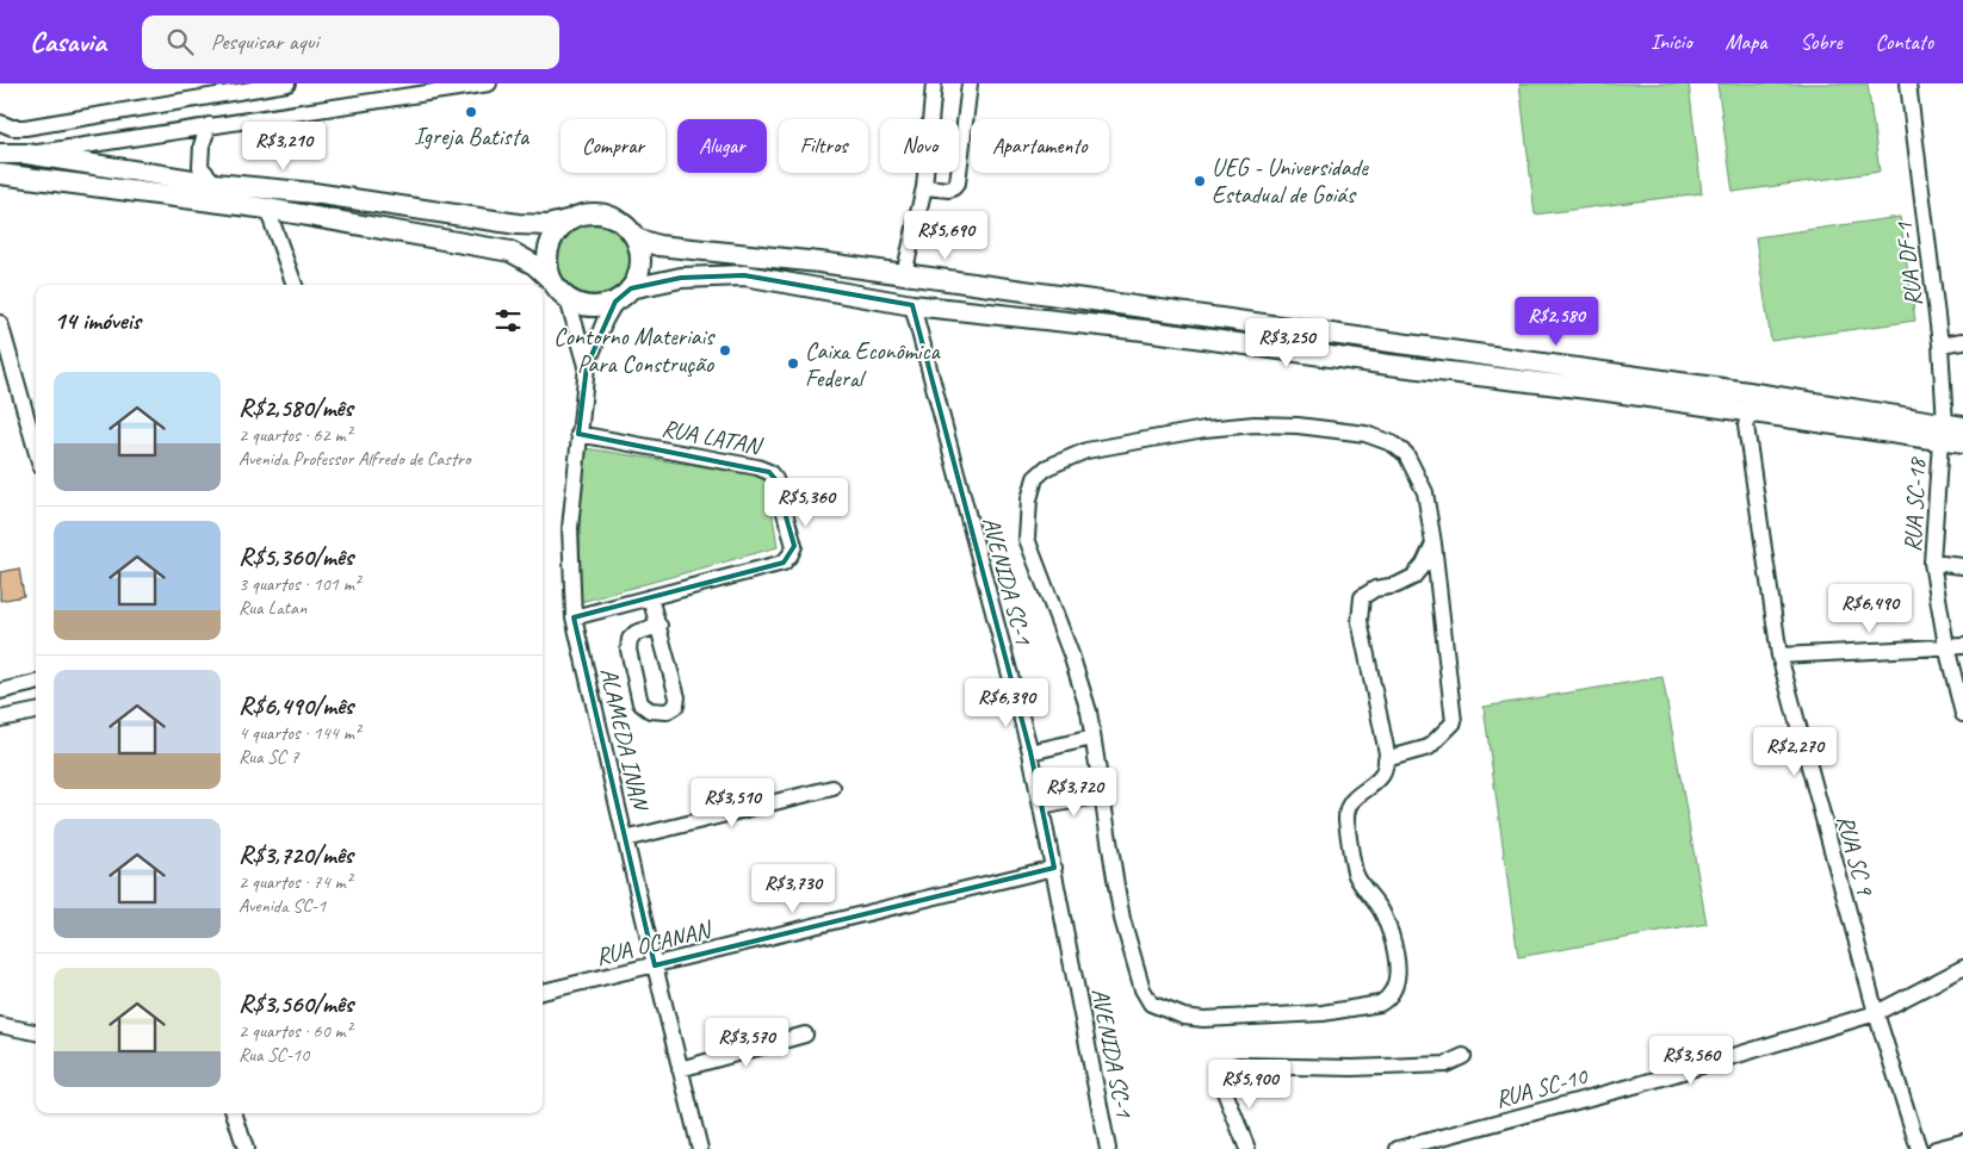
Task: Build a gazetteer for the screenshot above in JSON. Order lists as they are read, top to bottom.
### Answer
{
  "streets": {
    "street": [
      "RUA DF-1",
      "RUA LATAN",
      "RUA SC-18",
      "AVENIDA SC-1",
      "ALAMEDA INAN",
      "RUA SC 9",
      "RUA OCANAN",
      "RUA SC-10"
    ]
  },
  "crossings": [
    ["RUA DF-1", "RUA SC-18"],
    ["RUA LATAN", "ALAMEDA INAN"],
    ["AVENIDA SC-1", "RUA OCANAN"],
    ["ALAMEDA INAN", "RUA OCANAN"],
    ["RUA SC 9", "RUA SC-10"]
  ],
  "places": [
    "Igreja Batista",
    "UEG - Universidade Estadual de Goiás",
    "Contorno Materiais Para Construção",
    "Caixa Econômica Federal"
  ],
  "page": {
    "header": "Casavia",
    "search": "Pesquisar aqui",
    "nav": [
      "Início",
      "Mapa",
      "Sobre",
      "Contato"
    ],
    "chip": [
      "Comprar",
      "Alugar",
      "Filtros",
      "Novo",
      "Apartamento"
    ],
    "price": [
      "R$3,210",
      "R$5,690",
      "R$2,580",
      "R$3,250",
      "R$5,360",
      "R$6,490",
      "R$6,390",
      "R$2,270",
      "R$3,720",
      "R$3,510",
      "R$3,730",
      "R$3,570",
      "R$3,560",
      "R$5,900"
    ],
    "heading": "14 imóveis",
    "list": [
      {
        "name": "R$2,580/mês",
        "note": "2 quartos · 62 m² · Avenida Professor Alfredo de Castro"
      },
      {
        "name": "R$5,360/mês",
        "note": "3 quartos · 101 m² · Rua Latan"
      },
      {
        "name": "R$6,490/mês",
        "note": "4 quartos · 144 m² · Rua SC 7"
      },
      {
        "name": "R$3,720/mês",
        "note": "2 quartos · 74 m² · Avenida SC-1"
      },
      {
        "name": "R$3,560/mês",
        "note": "2 quartos · 60 m² · Rua SC-10"
      }
    ]
  }
}
